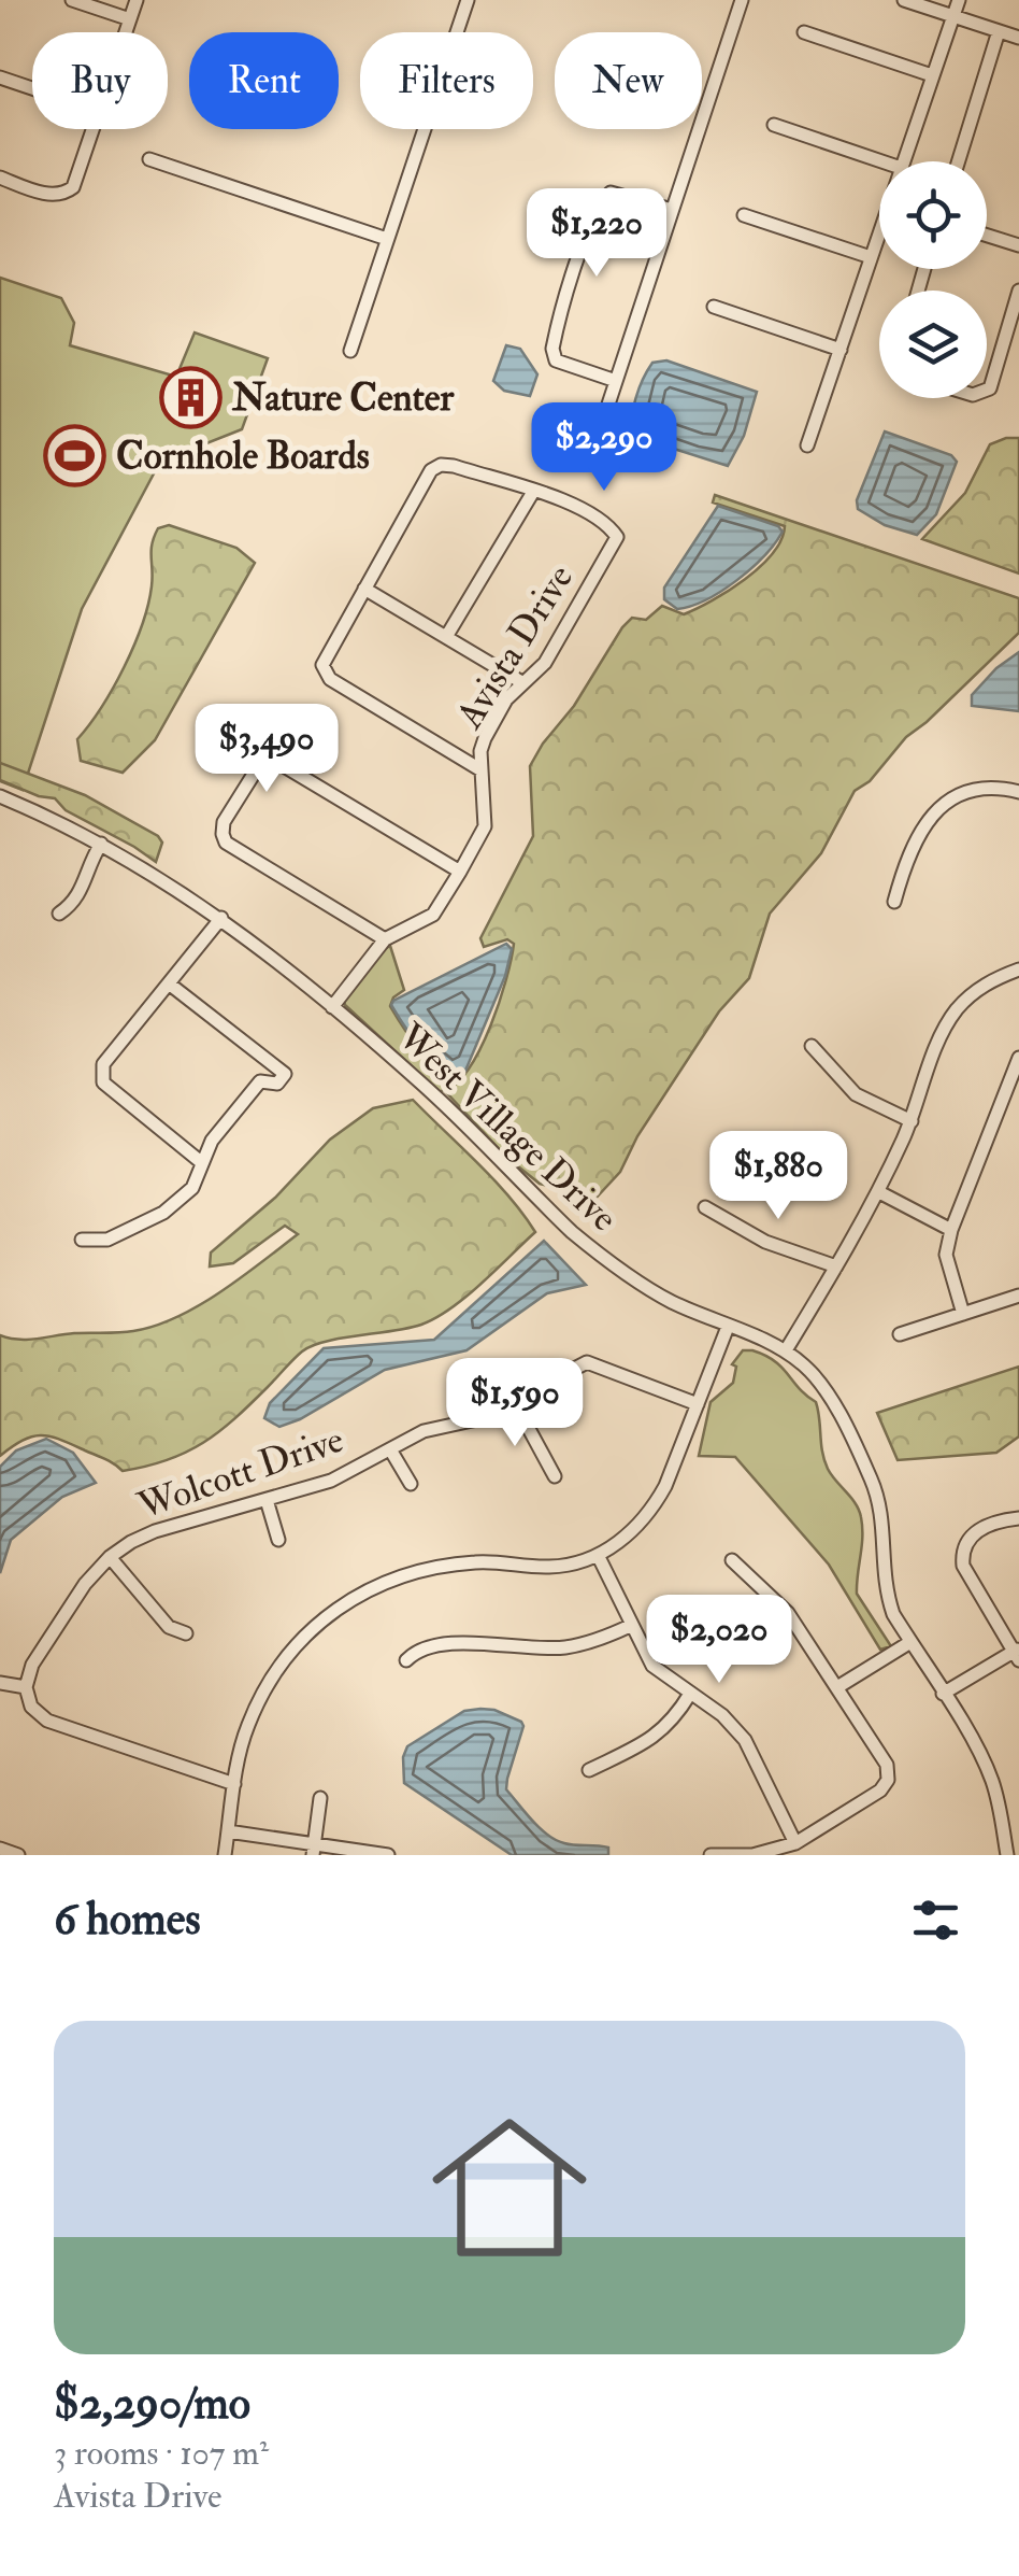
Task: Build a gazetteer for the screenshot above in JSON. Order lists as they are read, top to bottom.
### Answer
{
  "streets": {
    "street": ["Avista Drive", "West Village Drive", "Wolcott Drive"]
  },
  "crossings": [
    ["Avista Drive", "West Village Drive"]
  ],
  "places": {
    "building": ["Nature Center"],
    "sports": ["Cornhole Boards"]
  },
  "page": {
    "chip": [
      "Buy",
      "Rent",
      "Filters",
      "New"
    ],
    "price": [
      "$1,220",
      "$2,290",
      "$3,490",
      "$1,880",
      "$1,590",
      "$2,020"
    ],
    "heading": "6 homes",
    "list": [
      {
        "name": "$2,290/mo",
        "note": "3 rooms · 107 m² · Avista Drive"
      }
    ]
  }
}
